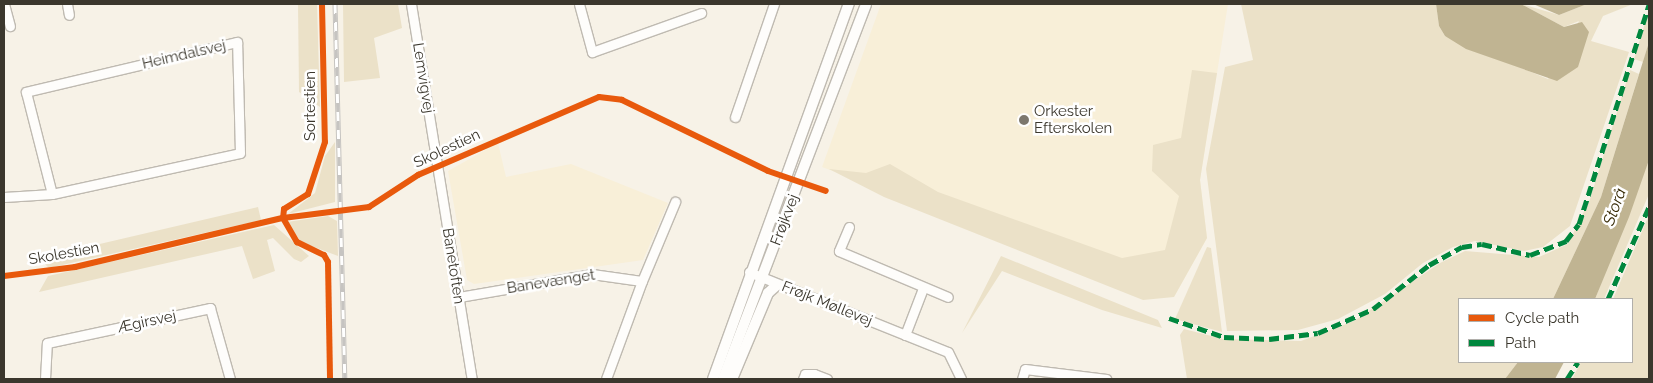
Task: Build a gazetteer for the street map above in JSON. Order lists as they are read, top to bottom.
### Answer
{
  "streets": {
    "street": [
      "Heimdalsvej",
      "Lemvigvej",
      "Frøjkvej",
      "Banetoften",
      "Banevænget",
      "Frøjk Møllevej",
      "Ægirsvej"
    ],
    "cycle path": ["Sortestien", "Skolestien"]
  },
  "crossings": [
    ["Lemvigvej", "Banetoften"],
    ["Frøjkvej", "Frøjk Møllevej"],
    ["Banetoften", "Banevænget"]
  ],
  "water": ["Storå"],
  "places": ["Orkester Efterskolen"],
  "legend": ["Cycle path", "Path"]
}
